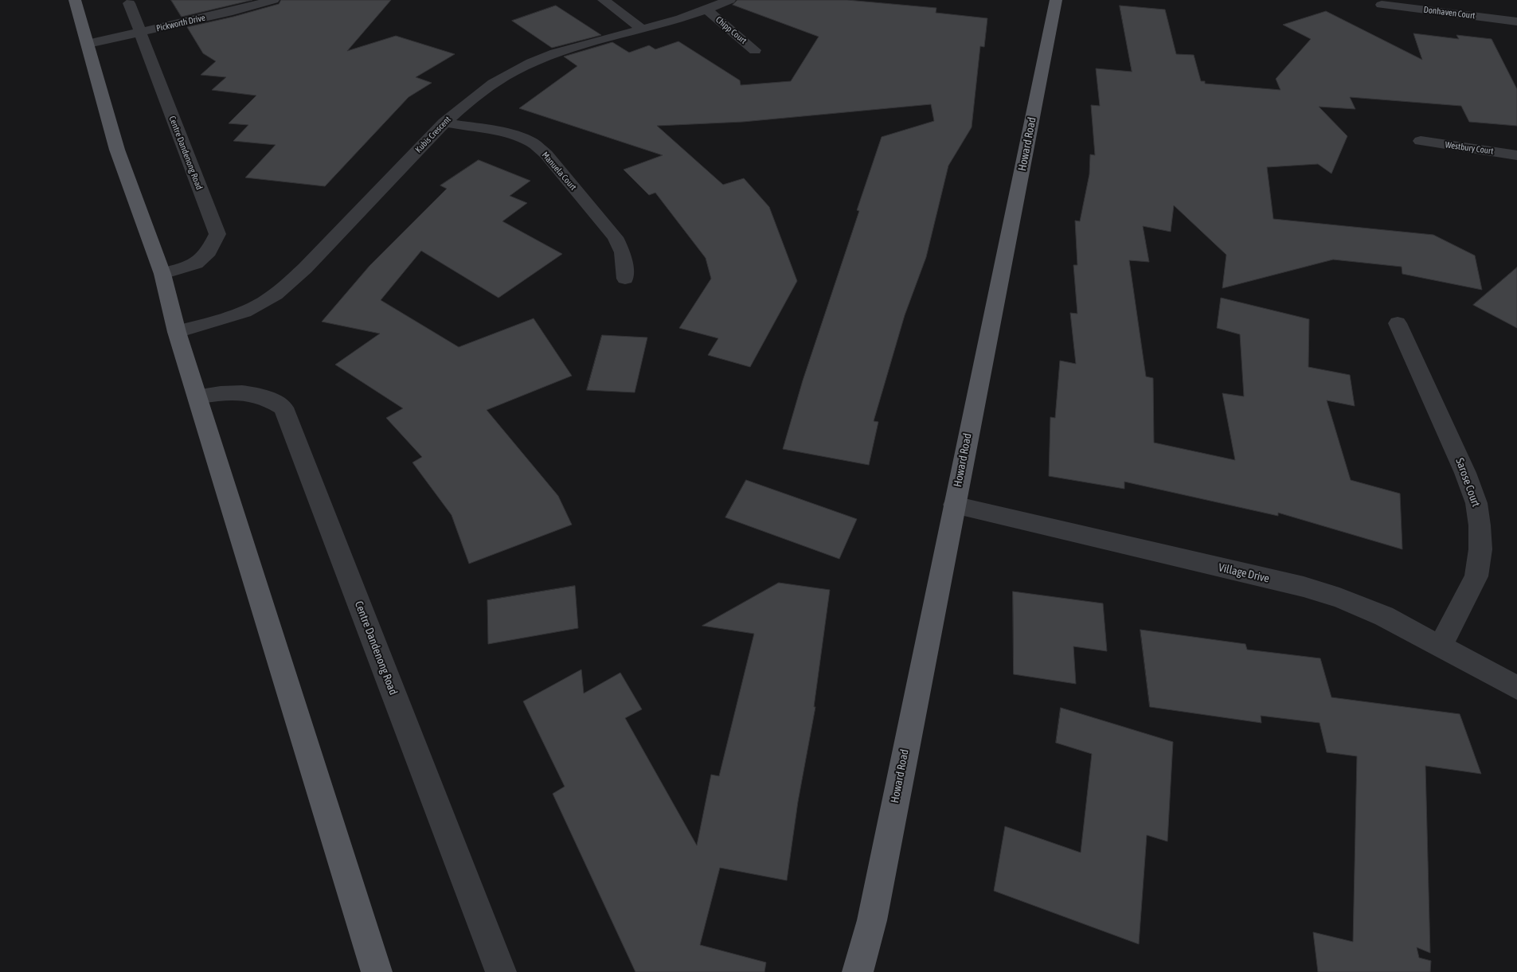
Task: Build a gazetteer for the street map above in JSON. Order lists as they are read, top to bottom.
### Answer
{
  "streets": {
    "main road": ["Howard Road"],
    "street": [
      "Donhaven Court",
      "Pickworth Drive",
      "Chipp Court",
      "Kubis Crescent",
      "Westbury Court",
      "Centre Dandenong Road",
      "Manuela Court",
      "Sarose Court",
      "Village Drive"
    ]
  },
  "crossings": [
    ["Pickworth Drive", "Centre Dandenong Road"],
    ["Chipp Court", "Kubis Crescent"],
    ["Kubis Crescent", "Manuela Court"],
    ["Howard Road", "Village Drive"],
    ["Sarose Court", "Village Drive"]
  ]
}
